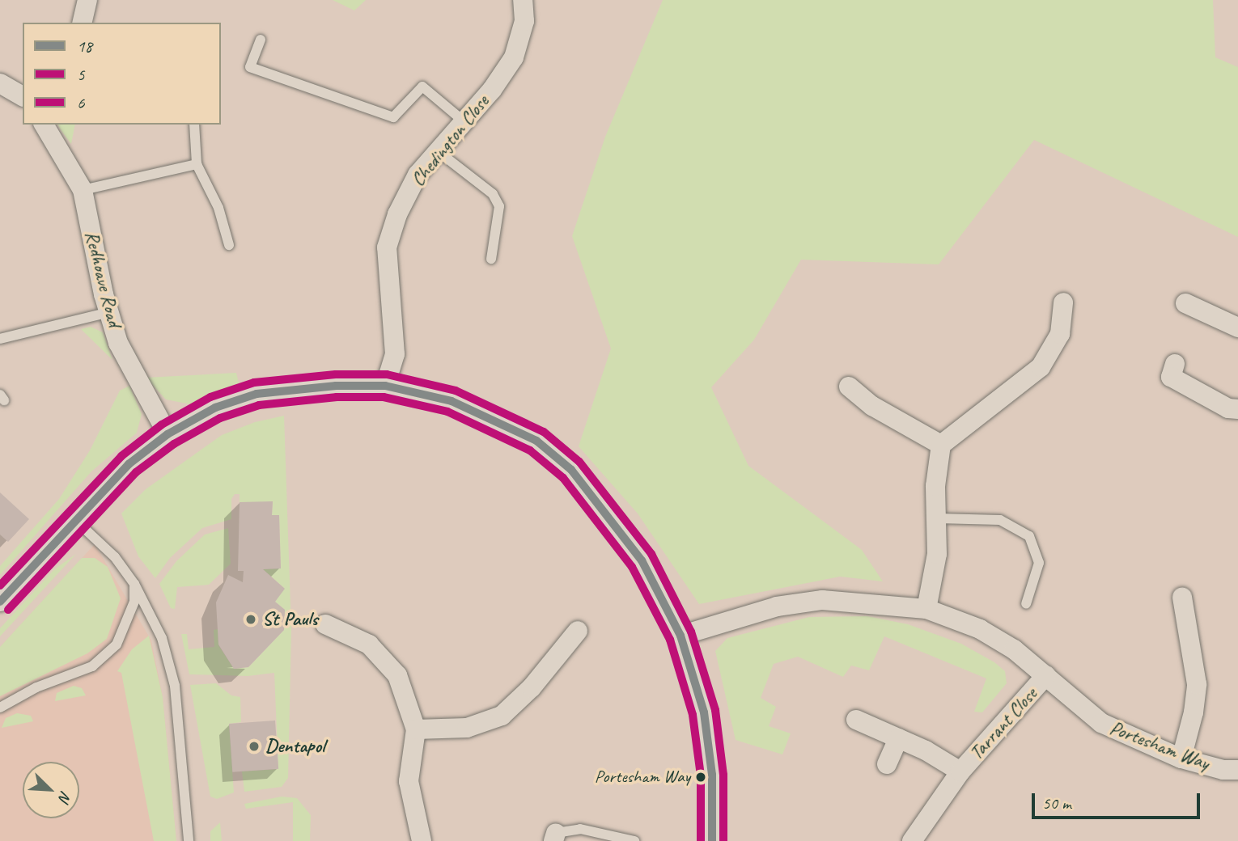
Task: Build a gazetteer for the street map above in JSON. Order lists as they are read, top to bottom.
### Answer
{
  "streets": {
    "street": [
      "Chedington Close",
      "Redhoave Road",
      "Tarrant Close",
      "Portesham Way"
    ]
  },
  "crossings": [
    ["Tarrant Close", "Portesham Way"]
  ],
  "places": ["St Pauls", "Dentapol", "Portesham Way"],
  "lines": ["transit line 6", "transit line 18", "transit line 5"],
  "legend": ["18", "5", "6"],
  "scale_bar": "50 m",
  "north": "bottom right"
}
